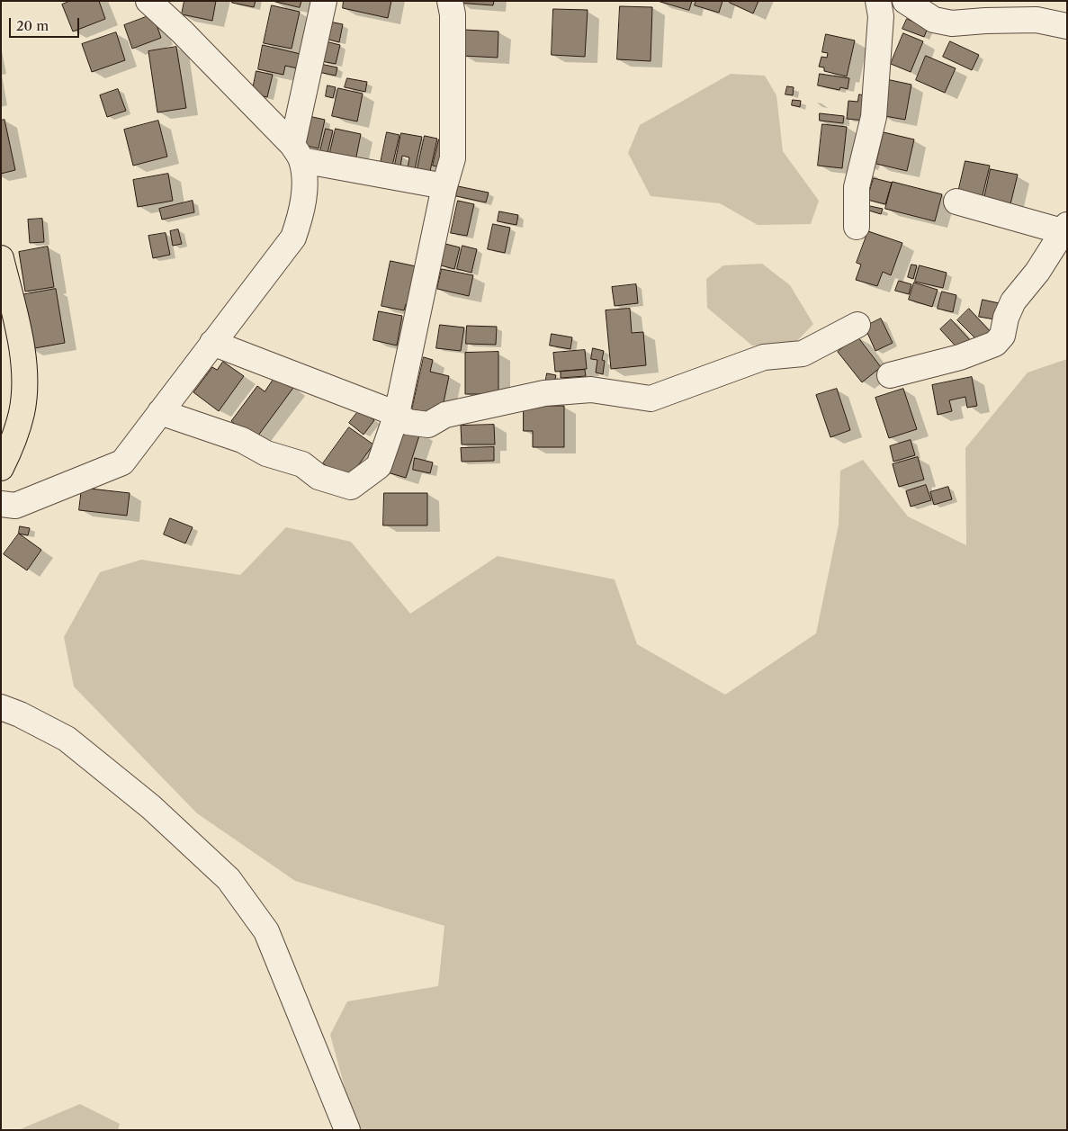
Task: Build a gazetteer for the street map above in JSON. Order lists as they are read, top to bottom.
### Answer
{
  "scale_bar": "20 m"
}
